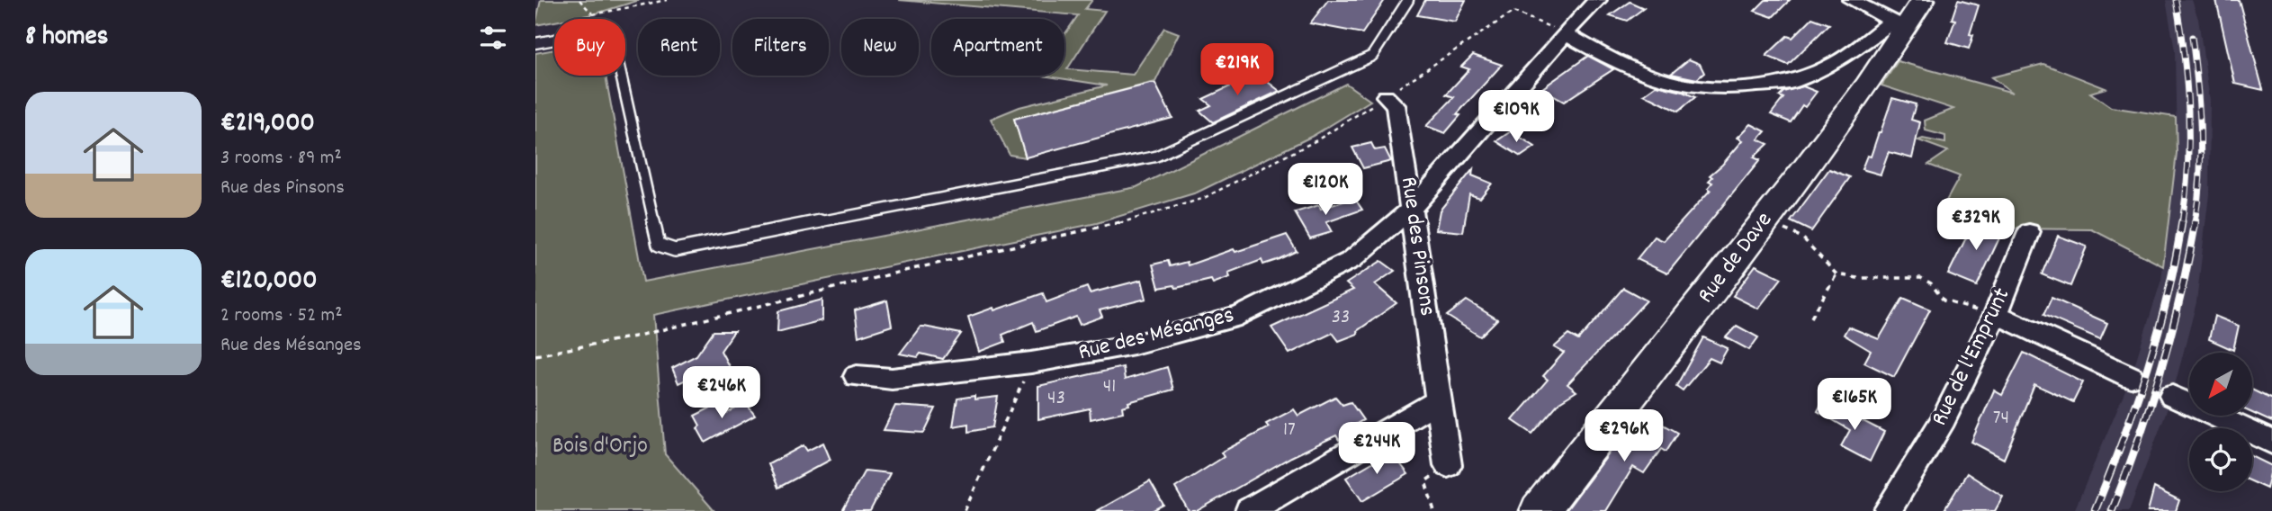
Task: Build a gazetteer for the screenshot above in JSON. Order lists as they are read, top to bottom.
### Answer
{
  "streets": {
    "main road": ["Rue de Dave"],
    "street": ["Rue des Pinsons", "Rue des Mésanges", "Rue de l'Emprunt"]
  },
  "crossings": [
    ["Rue des Pinsons", "Rue des Mésanges"]
  ],
  "parks": ["Bois d'Orjo"],
  "house_numbers": [
    "33",
    "41",
    "43",
    "74",
    "17"
  ],
  "north": "bottom left",
  "page": {
    "heading": "8 homes",
    "chip": [
      "Buy",
      "Rent",
      "Filters",
      "New",
      "Apartment"
    ],
    "price": [
      "€219K",
      "€109K",
      "€120K",
      "€329K",
      "€246K",
      "€165K",
      "€296K",
      "€244K"
    ],
    "list": [
      {
        "name": "€219,000",
        "note": "3 rooms · 89 m² · Rue des Pinsons"
      },
      {
        "name": "€120,000",
        "note": "2 rooms · 52 m² · Rue des Mésanges"
      }
    ]
  }
}
